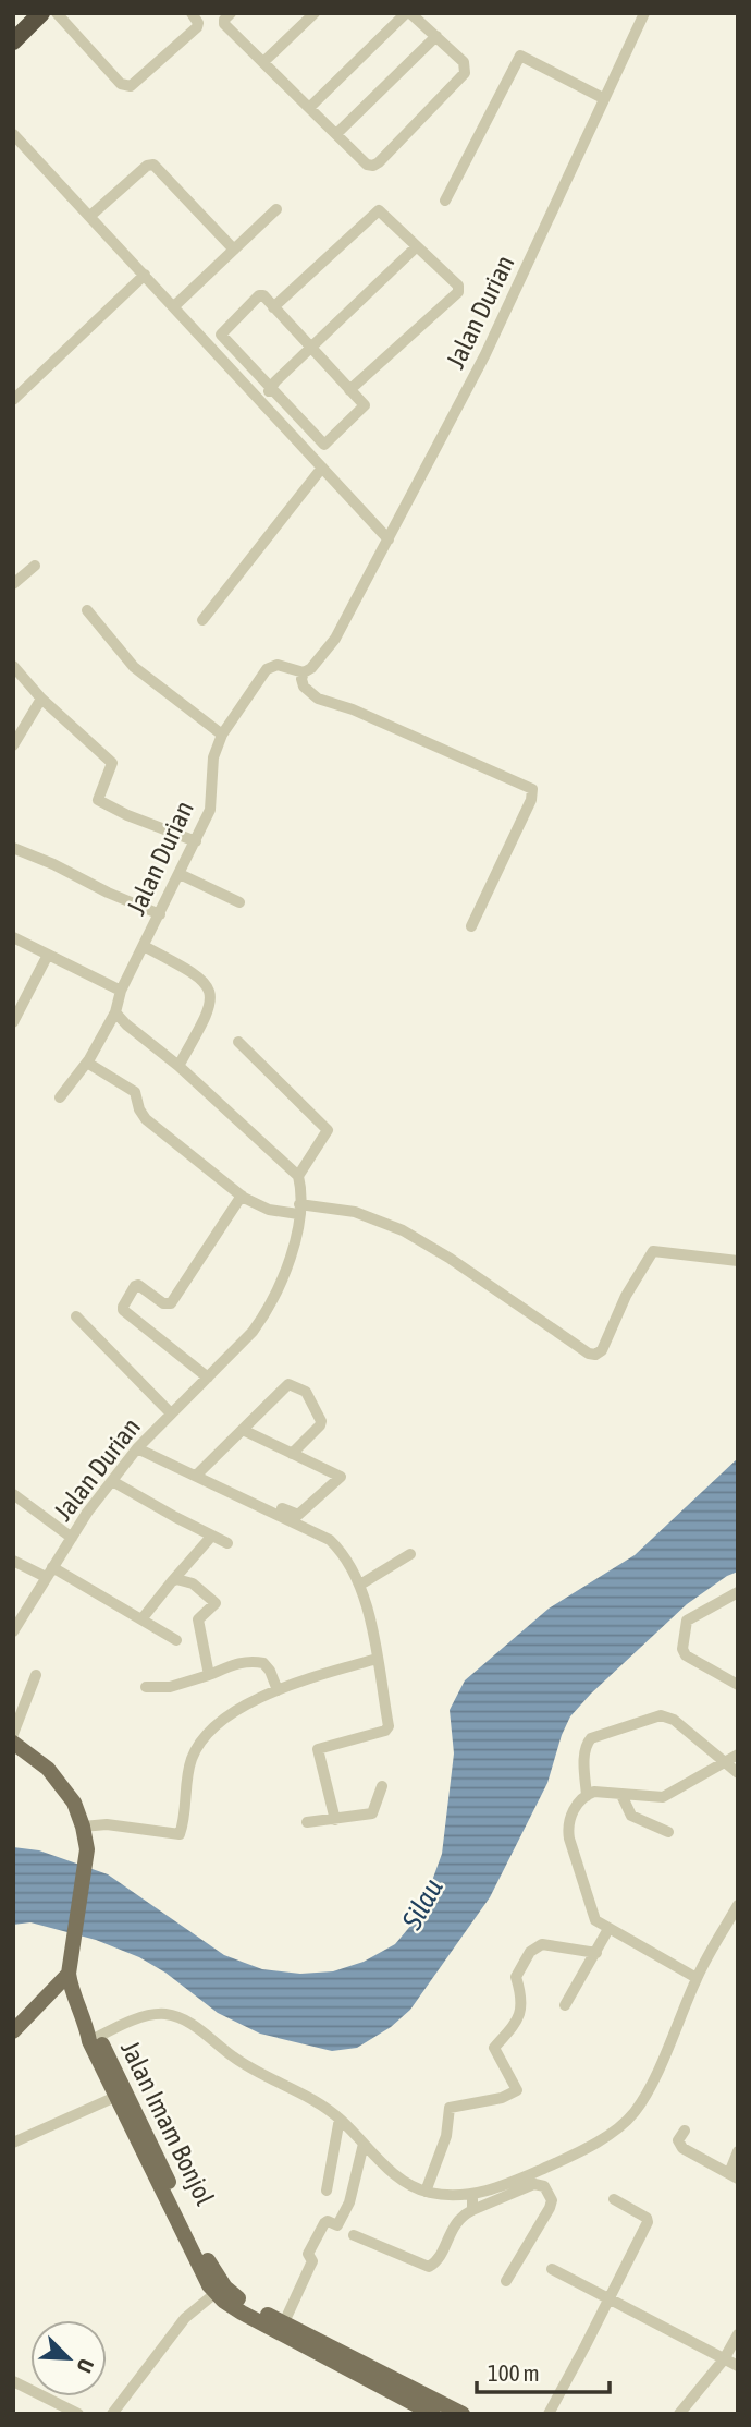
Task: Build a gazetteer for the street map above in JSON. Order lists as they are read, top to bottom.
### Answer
{
  "streets": {
    "main road": ["Jalan Imam Bonjol"],
    "street": ["Jalan Durian"]
  },
  "water": ["Silau"],
  "scale_bar": "100 m",
  "north": "bottom right"
}
